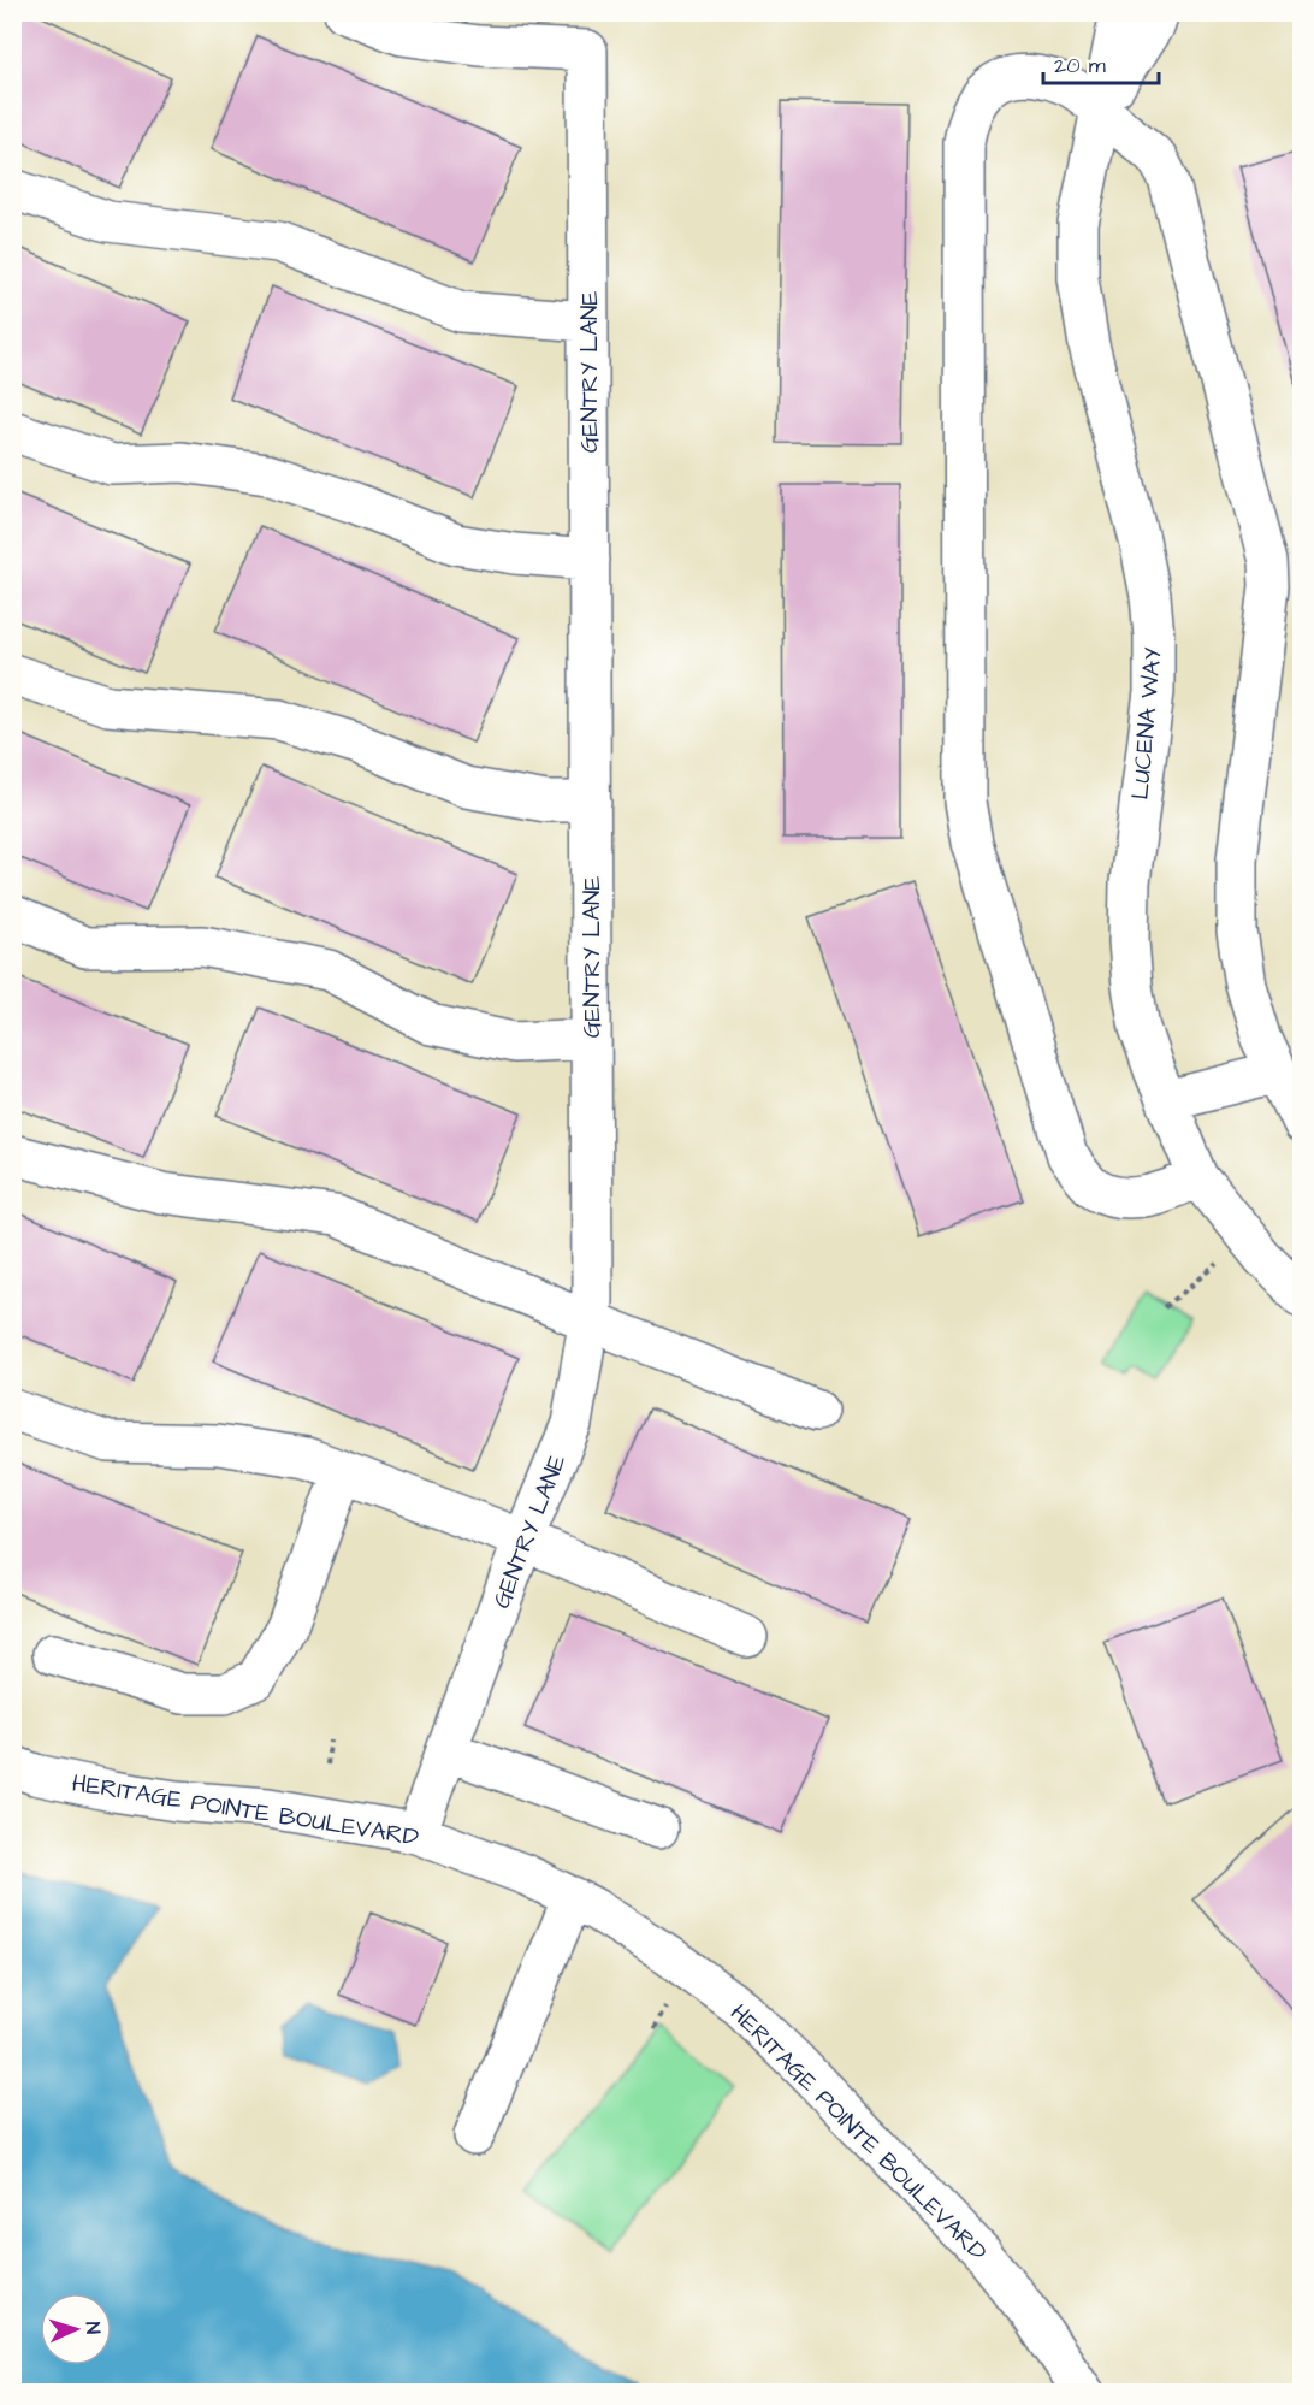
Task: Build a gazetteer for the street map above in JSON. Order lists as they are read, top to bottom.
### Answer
{
  "streets": {
    "street": ["GENTRY LANE", "LUCENA WAY", "HERITAGE POINTE BOULEVARD"]
  },
  "crossings": [
    ["GENTRY LANE", "HERITAGE POINTE BOULEVARD"]
  ],
  "scale_bar": "20 m",
  "north": "right"
}
